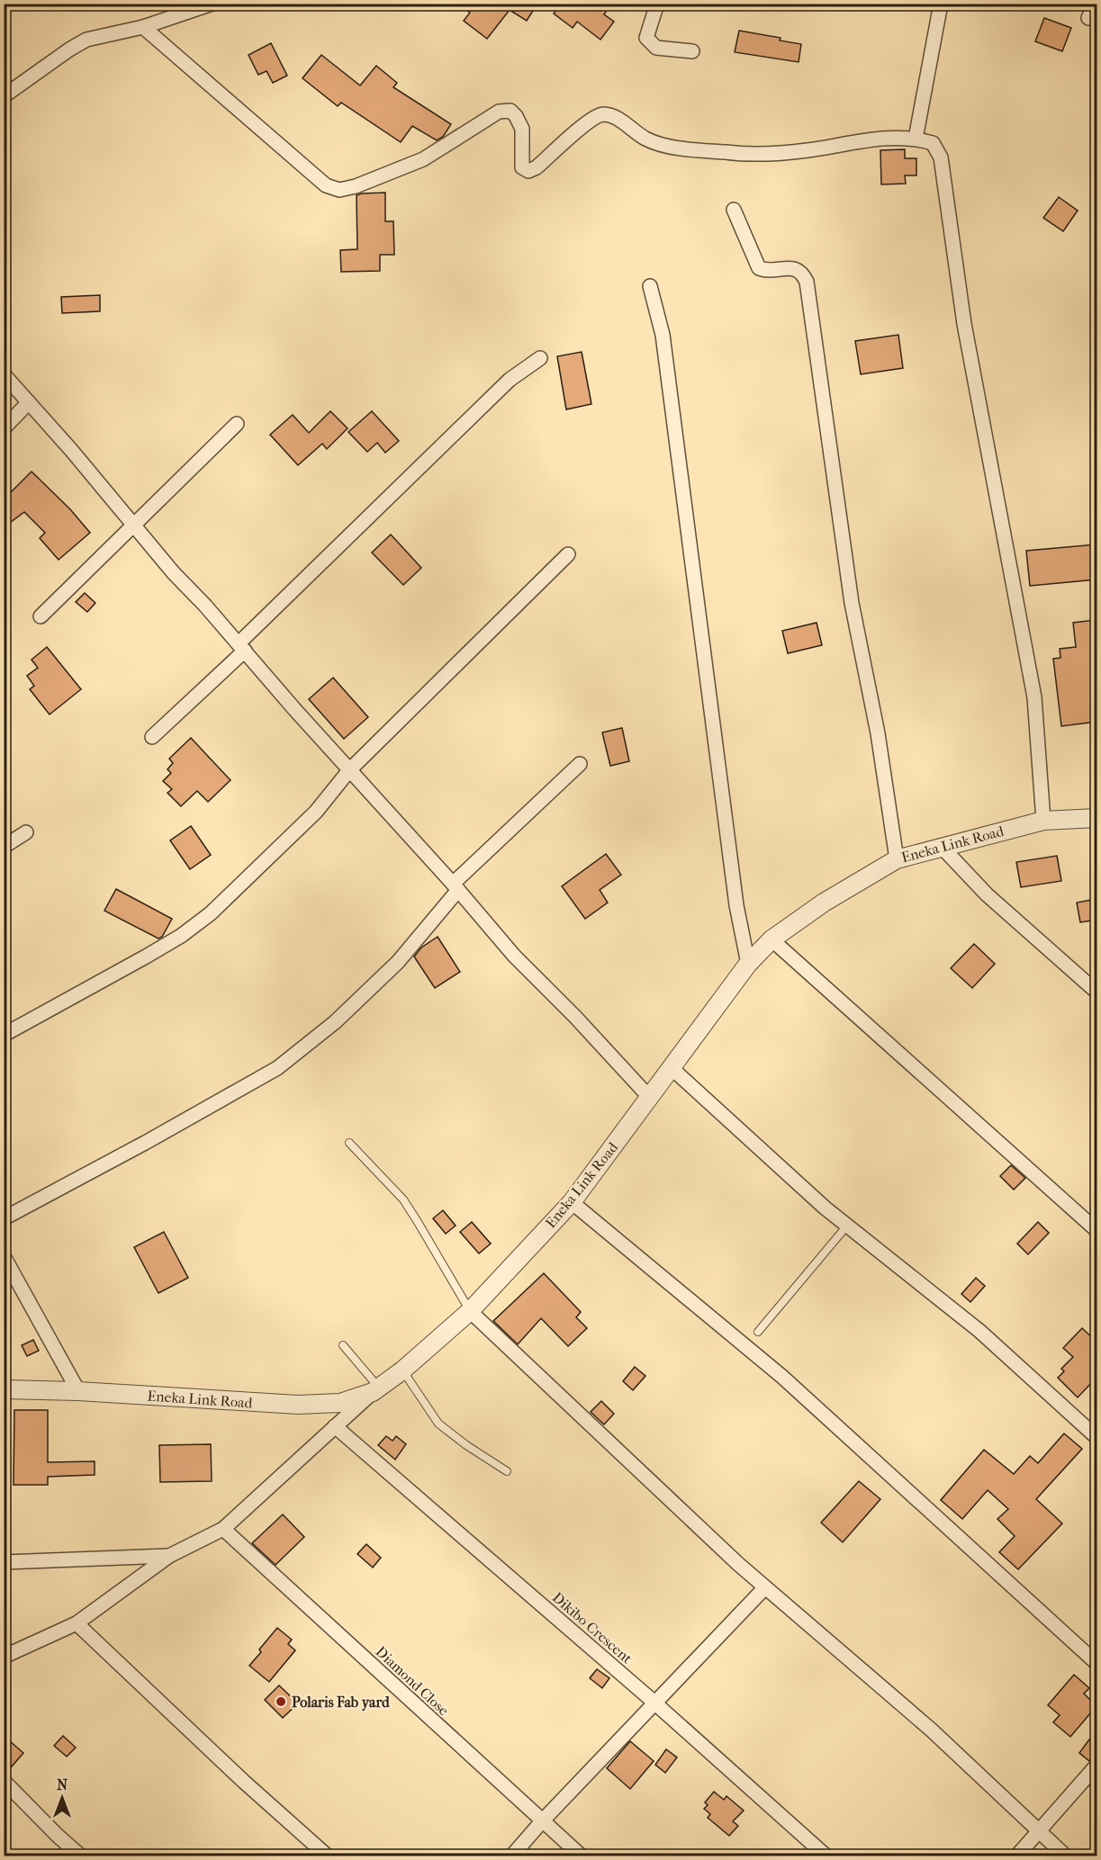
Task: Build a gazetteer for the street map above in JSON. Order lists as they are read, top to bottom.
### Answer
{
  "streets": {
    "street": ["Eneka Link Road", "Dikibo Crescent", "Diamond Close"]
  },
  "places": ["Polaris Fab yard"],
  "north": "top"
}
